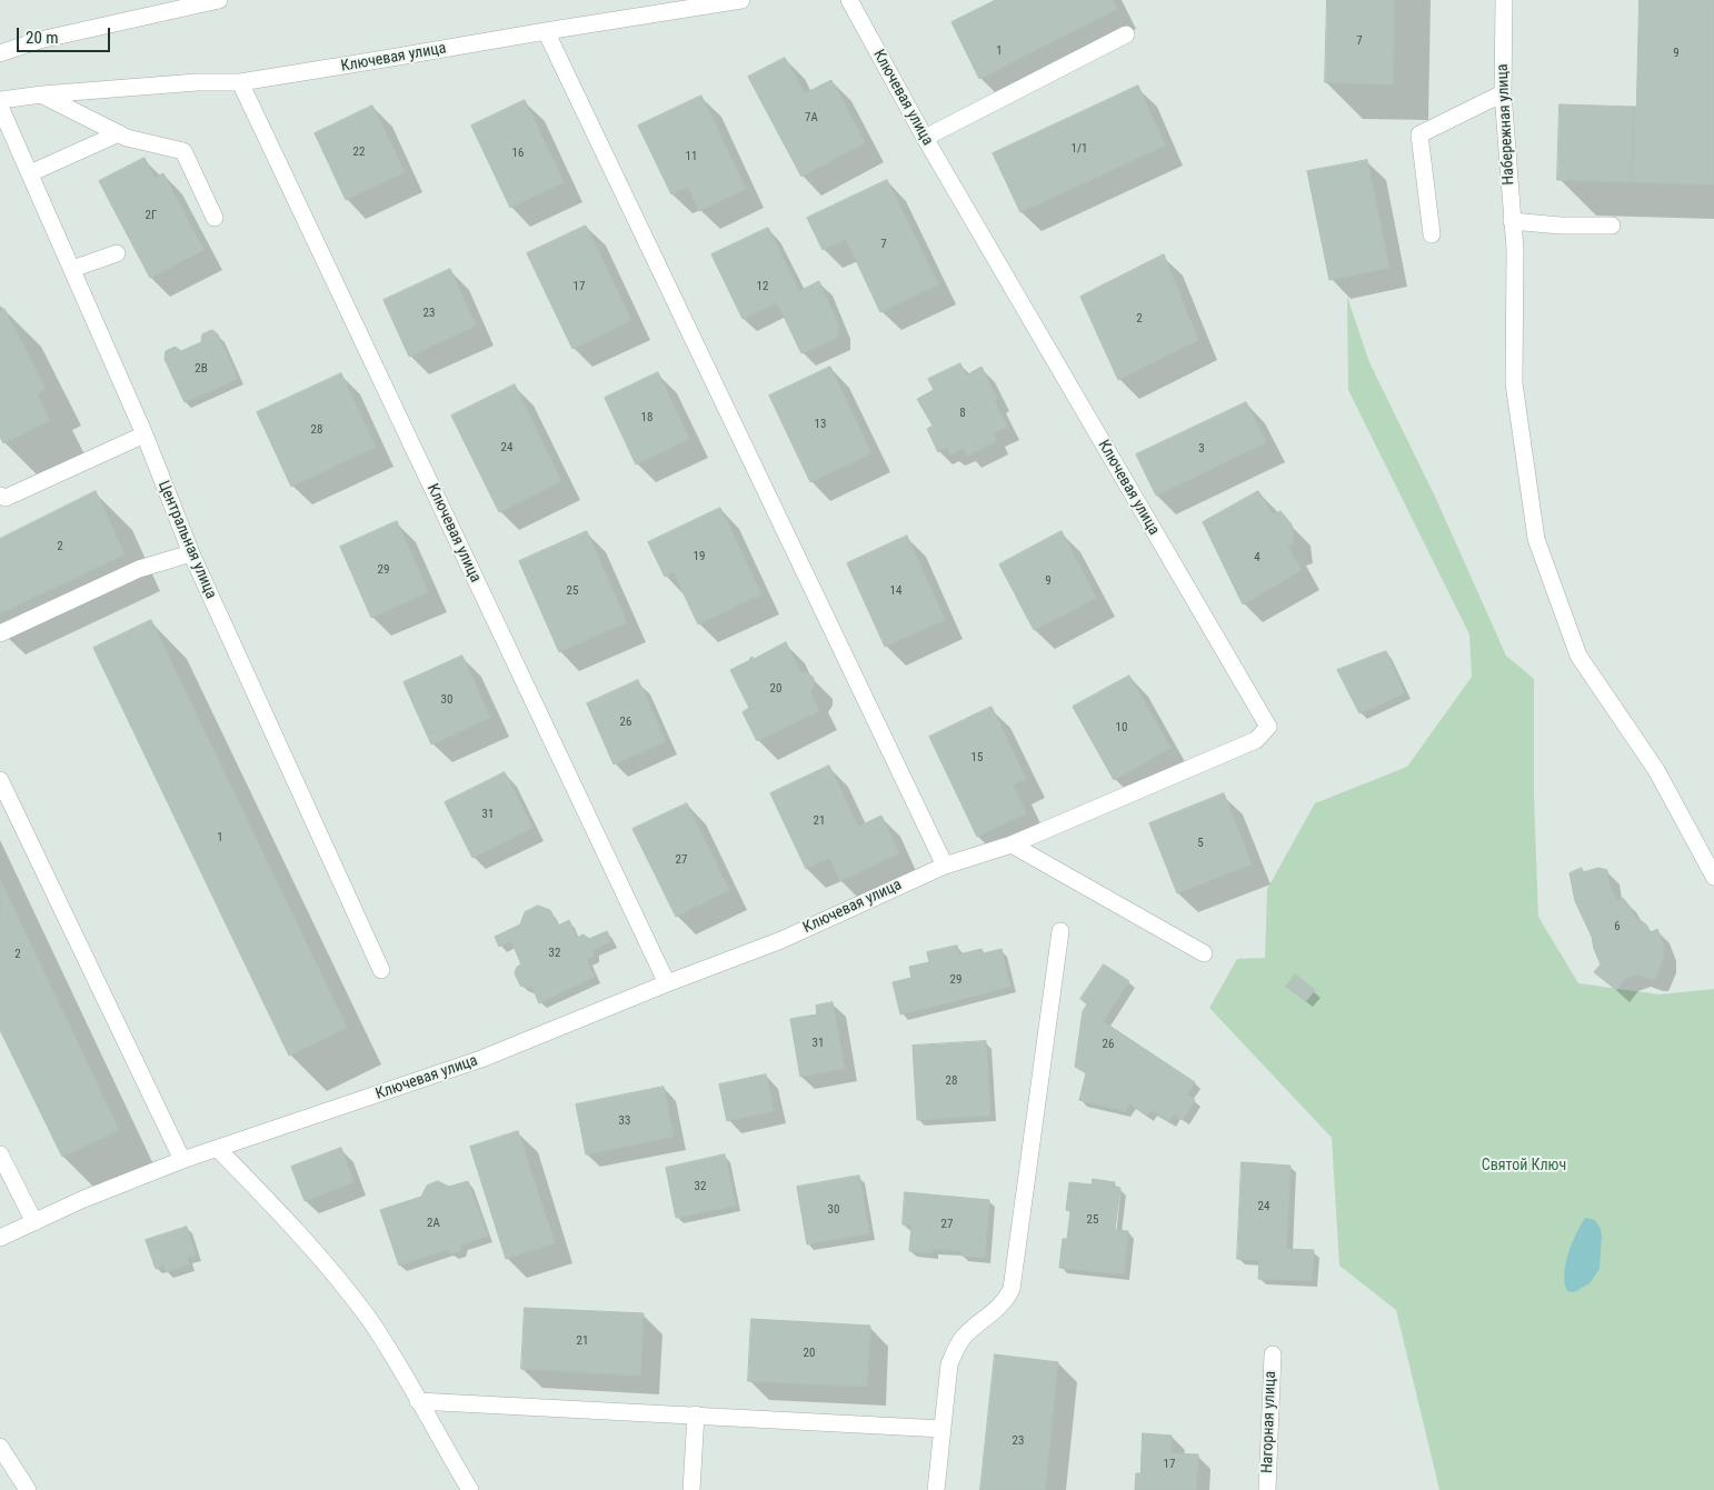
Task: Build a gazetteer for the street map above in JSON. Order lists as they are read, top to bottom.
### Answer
{
  "streets": {
    "street": [
      "Ключевая улица",
      "Набережная улица",
      "Центральная улица",
      "Нагорная улица"
    ]
  },
  "parks": ["Святой Ключ"],
  "house_numbers": [
    "7",
    "1",
    "9",
    "7А",
    "1/1",
    "22",
    "16",
    "11",
    "2Г",
    "7",
    "17",
    "12",
    "23",
    "2",
    "2В",
    "8",
    "18",
    "13",
    "28",
    "24",
    "3",
    "2",
    "19",
    "4",
    "29",
    "9",
    "25",
    "14",
    "20",
    "30",
    "26",
    "10",
    "15",
    "31",
    "21",
    "1",
    "5",
    "27",
    "6",
    "32",
    "2",
    "29",
    "31",
    "26",
    "28",
    "33",
    "32",
    "24",
    "30",
    "25",
    "2А",
    "27",
    "21",
    "20",
    "23",
    "17"
  ],
  "scale_bar": "20 m"
}
